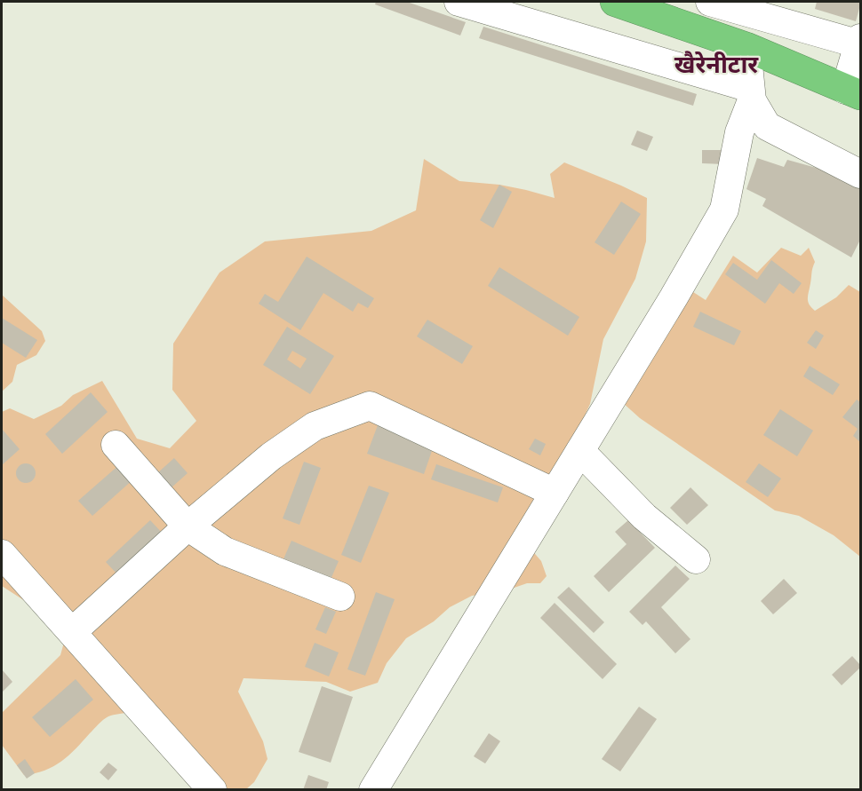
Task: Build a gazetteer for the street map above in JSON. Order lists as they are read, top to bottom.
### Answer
{
  "districts": ["खैरेनीटार"]
}
